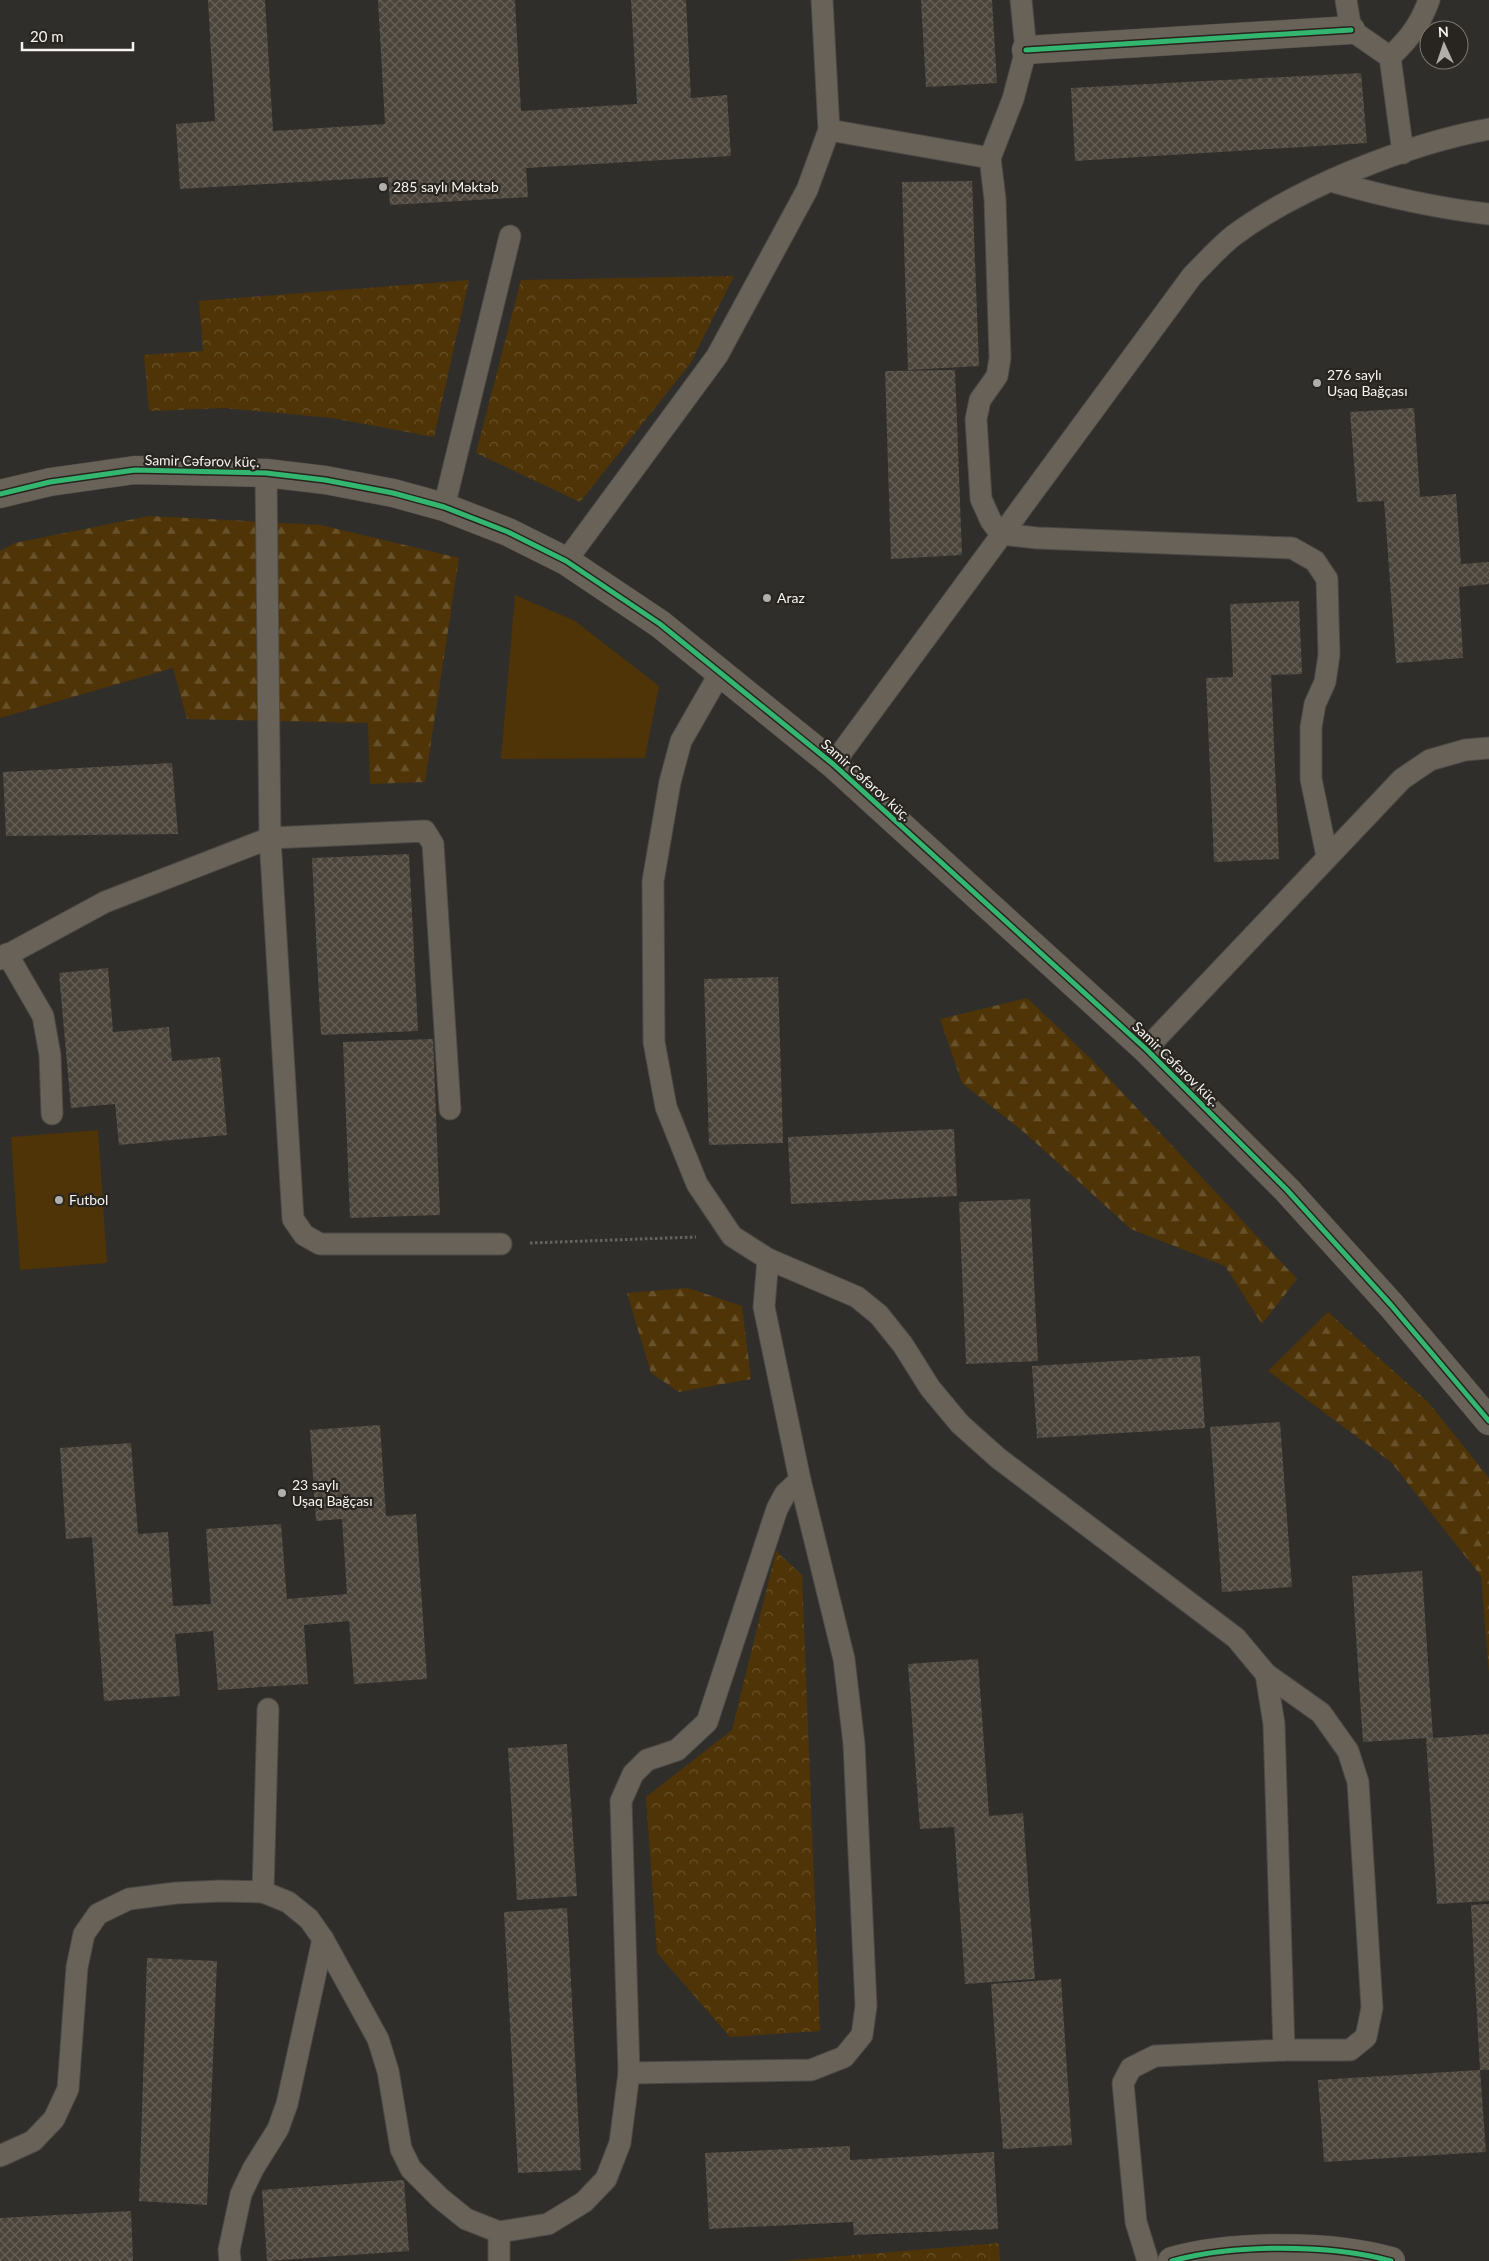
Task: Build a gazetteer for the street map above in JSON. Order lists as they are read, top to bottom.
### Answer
{
  "streets": {
    "street": ["Samir Cəfərov küç."]
  },
  "places": [
    "285 saylı Məktəb",
    "276 saylı Uşaq Bağçası",
    "Araz",
    "Futbol",
    "23 saylı Uşaq Bağçası"
  ],
  "scale_bar": "20 m",
  "north": "top"
}
